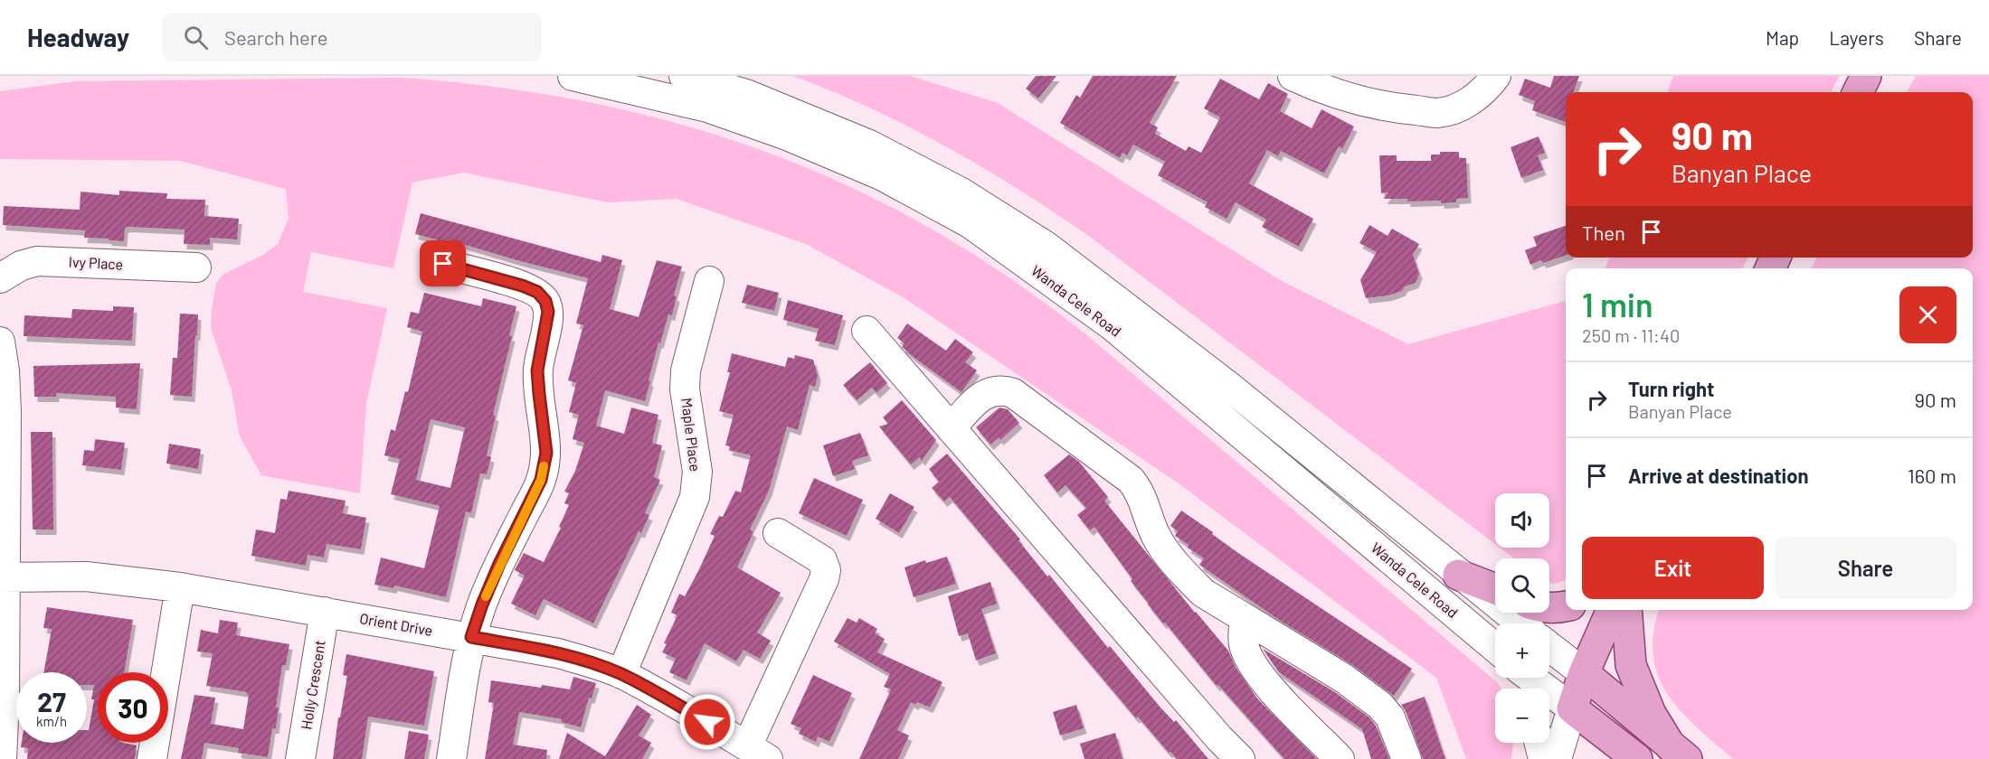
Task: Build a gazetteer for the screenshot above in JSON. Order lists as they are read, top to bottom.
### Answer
{
  "streets": {
    "street": [
      "Ivy Place",
      "Wanda Cele Road",
      "Maple Place",
      "Orient Drive",
      "Holly Crescent"
    ]
  },
  "crossings": [
    ["Maple Place", "Orient Drive"],
    ["Orient Drive", "Holly Crescent"]
  ],
  "page": {
    "header": "Headway",
    "search": "Search here",
    "nav": ["Map", "Layers", "Share"],
    "turn": ["90 m", "Banyan Place"],
    "then": "Then",
    "heading": ["1 min", "250 m · 11:40"],
    "list": [
      {
        "name": "Turn right",
        "note": "Banyan Place",
        "value": "90 m"
      },
      {
        "name": "Arrive at destination",
        "value": "160 m"
      }
    ],
    "map_buttons": ["+", "−"],
    "buttons": ["Exit", "Share"],
    "speed": "27 km/h",
    "limit": "30"
  }
}
